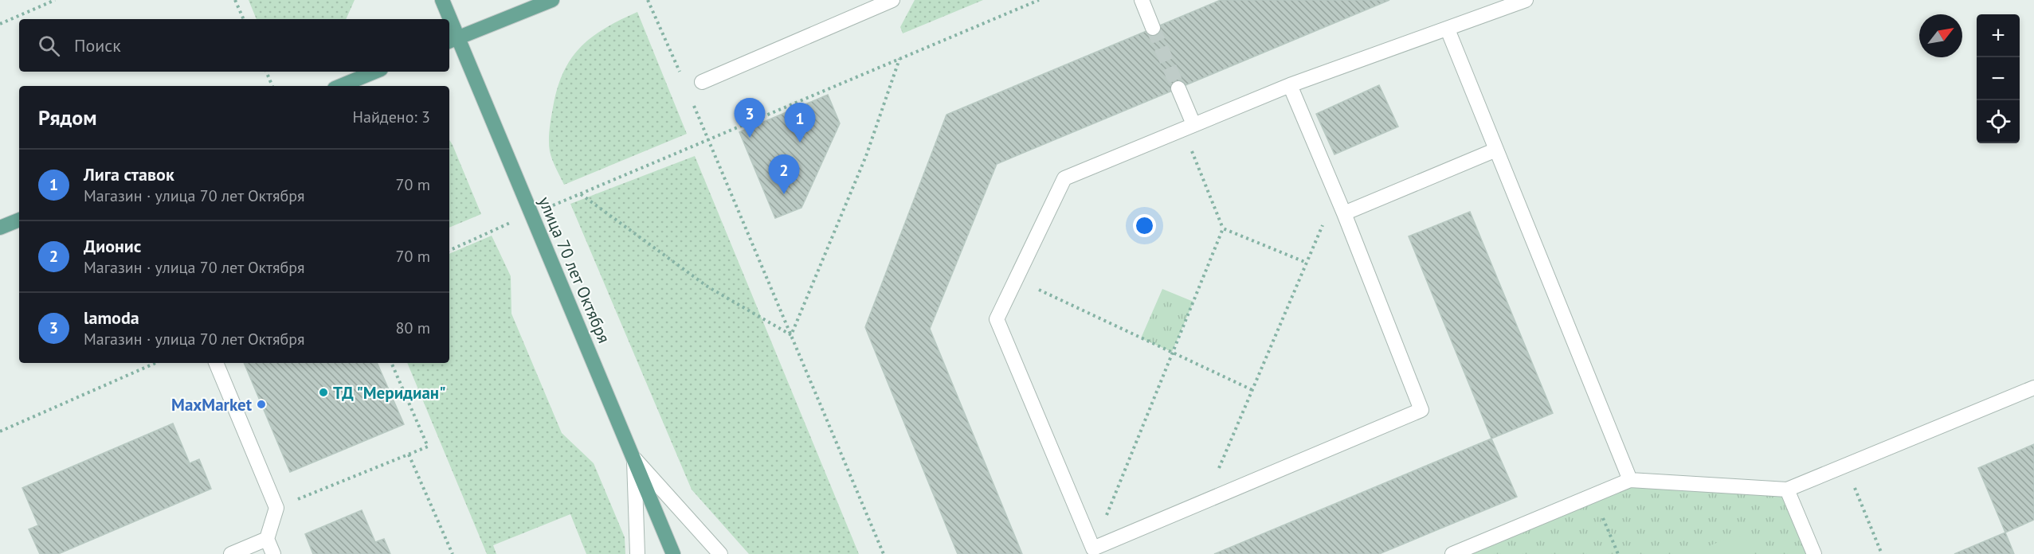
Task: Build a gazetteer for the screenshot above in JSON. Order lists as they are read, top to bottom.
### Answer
{
  "streets": {
    "main road": ["улица 70 лет Октября"]
  },
  "places": ["ТД \"Меридиан\"", "MaxMarket"],
  "north": "top right",
  "page": {
    "map_buttons": ["+", "−"],
    "search": "Поиск",
    "heading": ["Рядом", "Найдено: 3"],
    "pins": ["3", "1", "2"],
    "list": [
      {
        "mark": "1",
        "name": "Лига ставок",
        "note": "Магазин · улица 70 лет Октября",
        "value": "70 m"
      },
      {
        "mark": "2",
        "name": "Дионис",
        "note": "Магазин · улица 70 лет Октября",
        "value": "70 m"
      },
      {
        "mark": "3",
        "name": "lamoda",
        "note": "Магазин · улица 70 лет Октября",
        "value": "80 m"
      }
    ]
  }
}
